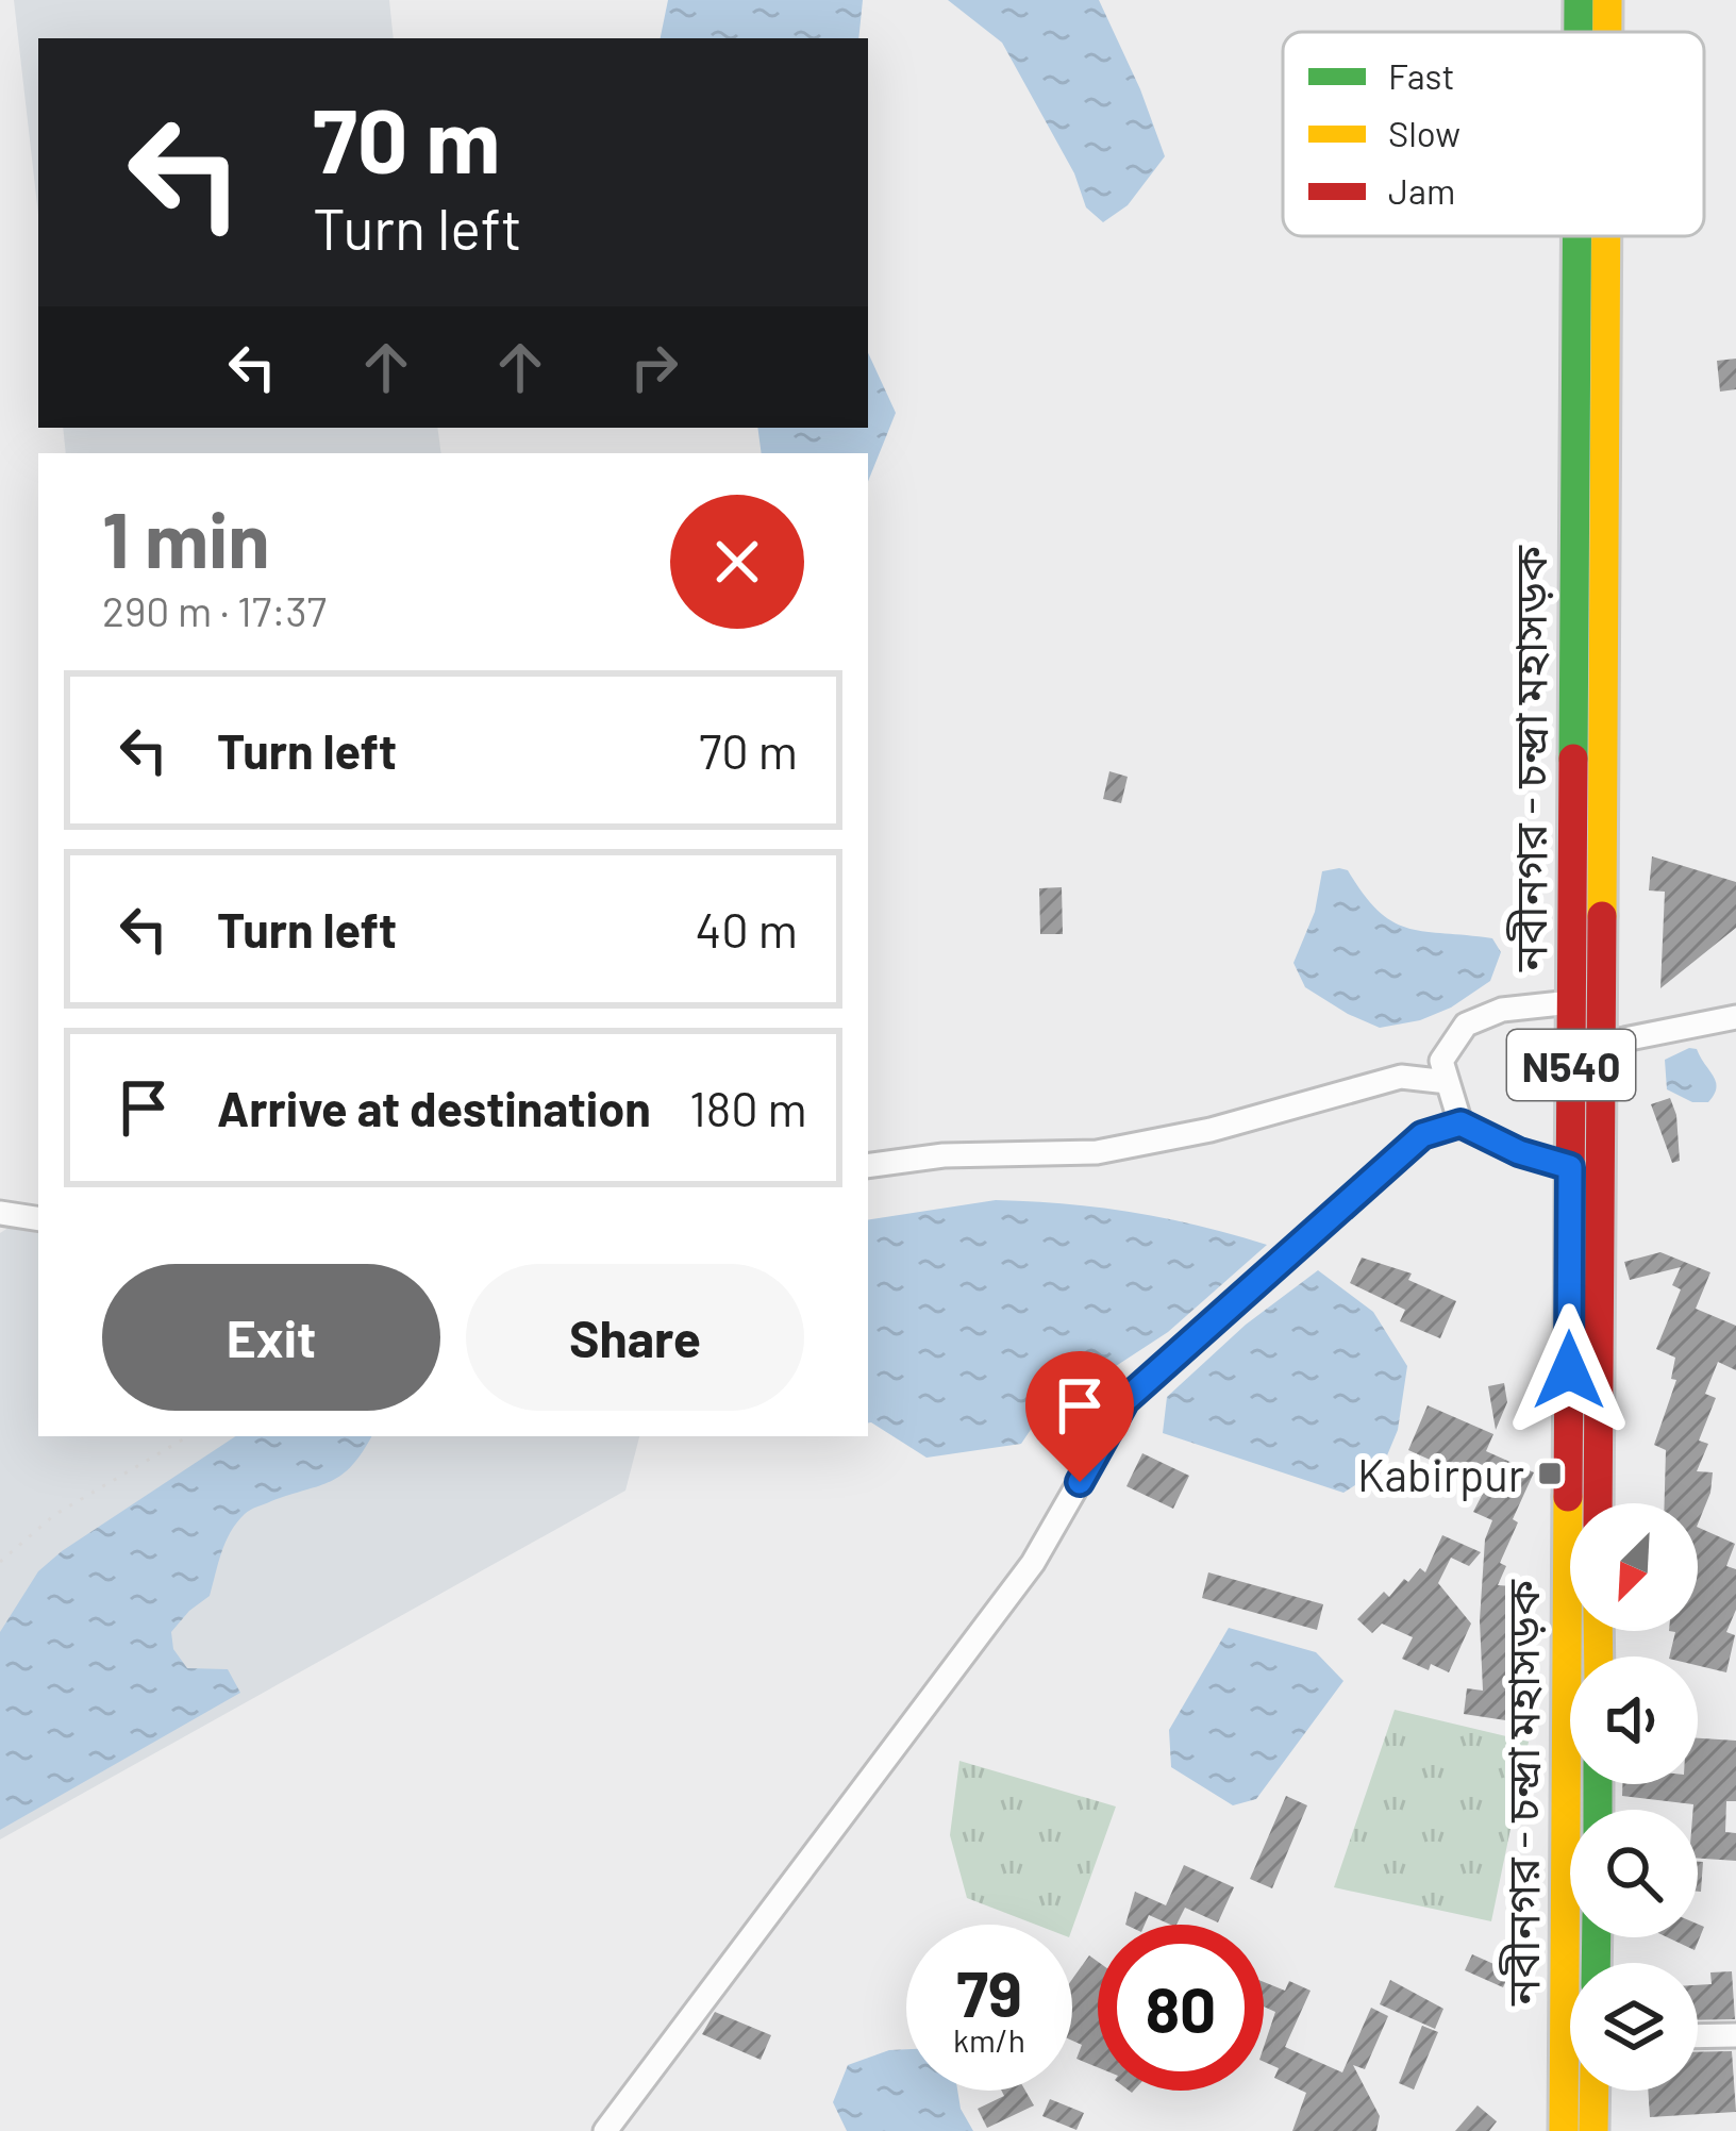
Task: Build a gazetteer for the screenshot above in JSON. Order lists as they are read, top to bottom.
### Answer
{
  "streets": {
    "highway": ["নবীনগর - চন্দ্রা মহাসড়ক", "N540"]
  },
  "places": {
    "transit": ["Kabirpur"]
  },
  "legend": ["Fast", "Slow", "Jam"],
  "north": "bottom left",
  "page": {
    "turn": ["70 m", "Turn left"],
    "heading": ["1 min", "290 m · 17:37"],
    "list": [
      {
        "name": "Turn left",
        "value": "70 m"
      },
      {
        "name": "Turn left",
        "value": "40 m"
      },
      {
        "name": "Arrive at destination",
        "value": "180 m"
      }
    ],
    "buttons": ["Exit", "Share"],
    "speed": "79 km/h",
    "limit": "80"
  }
}
